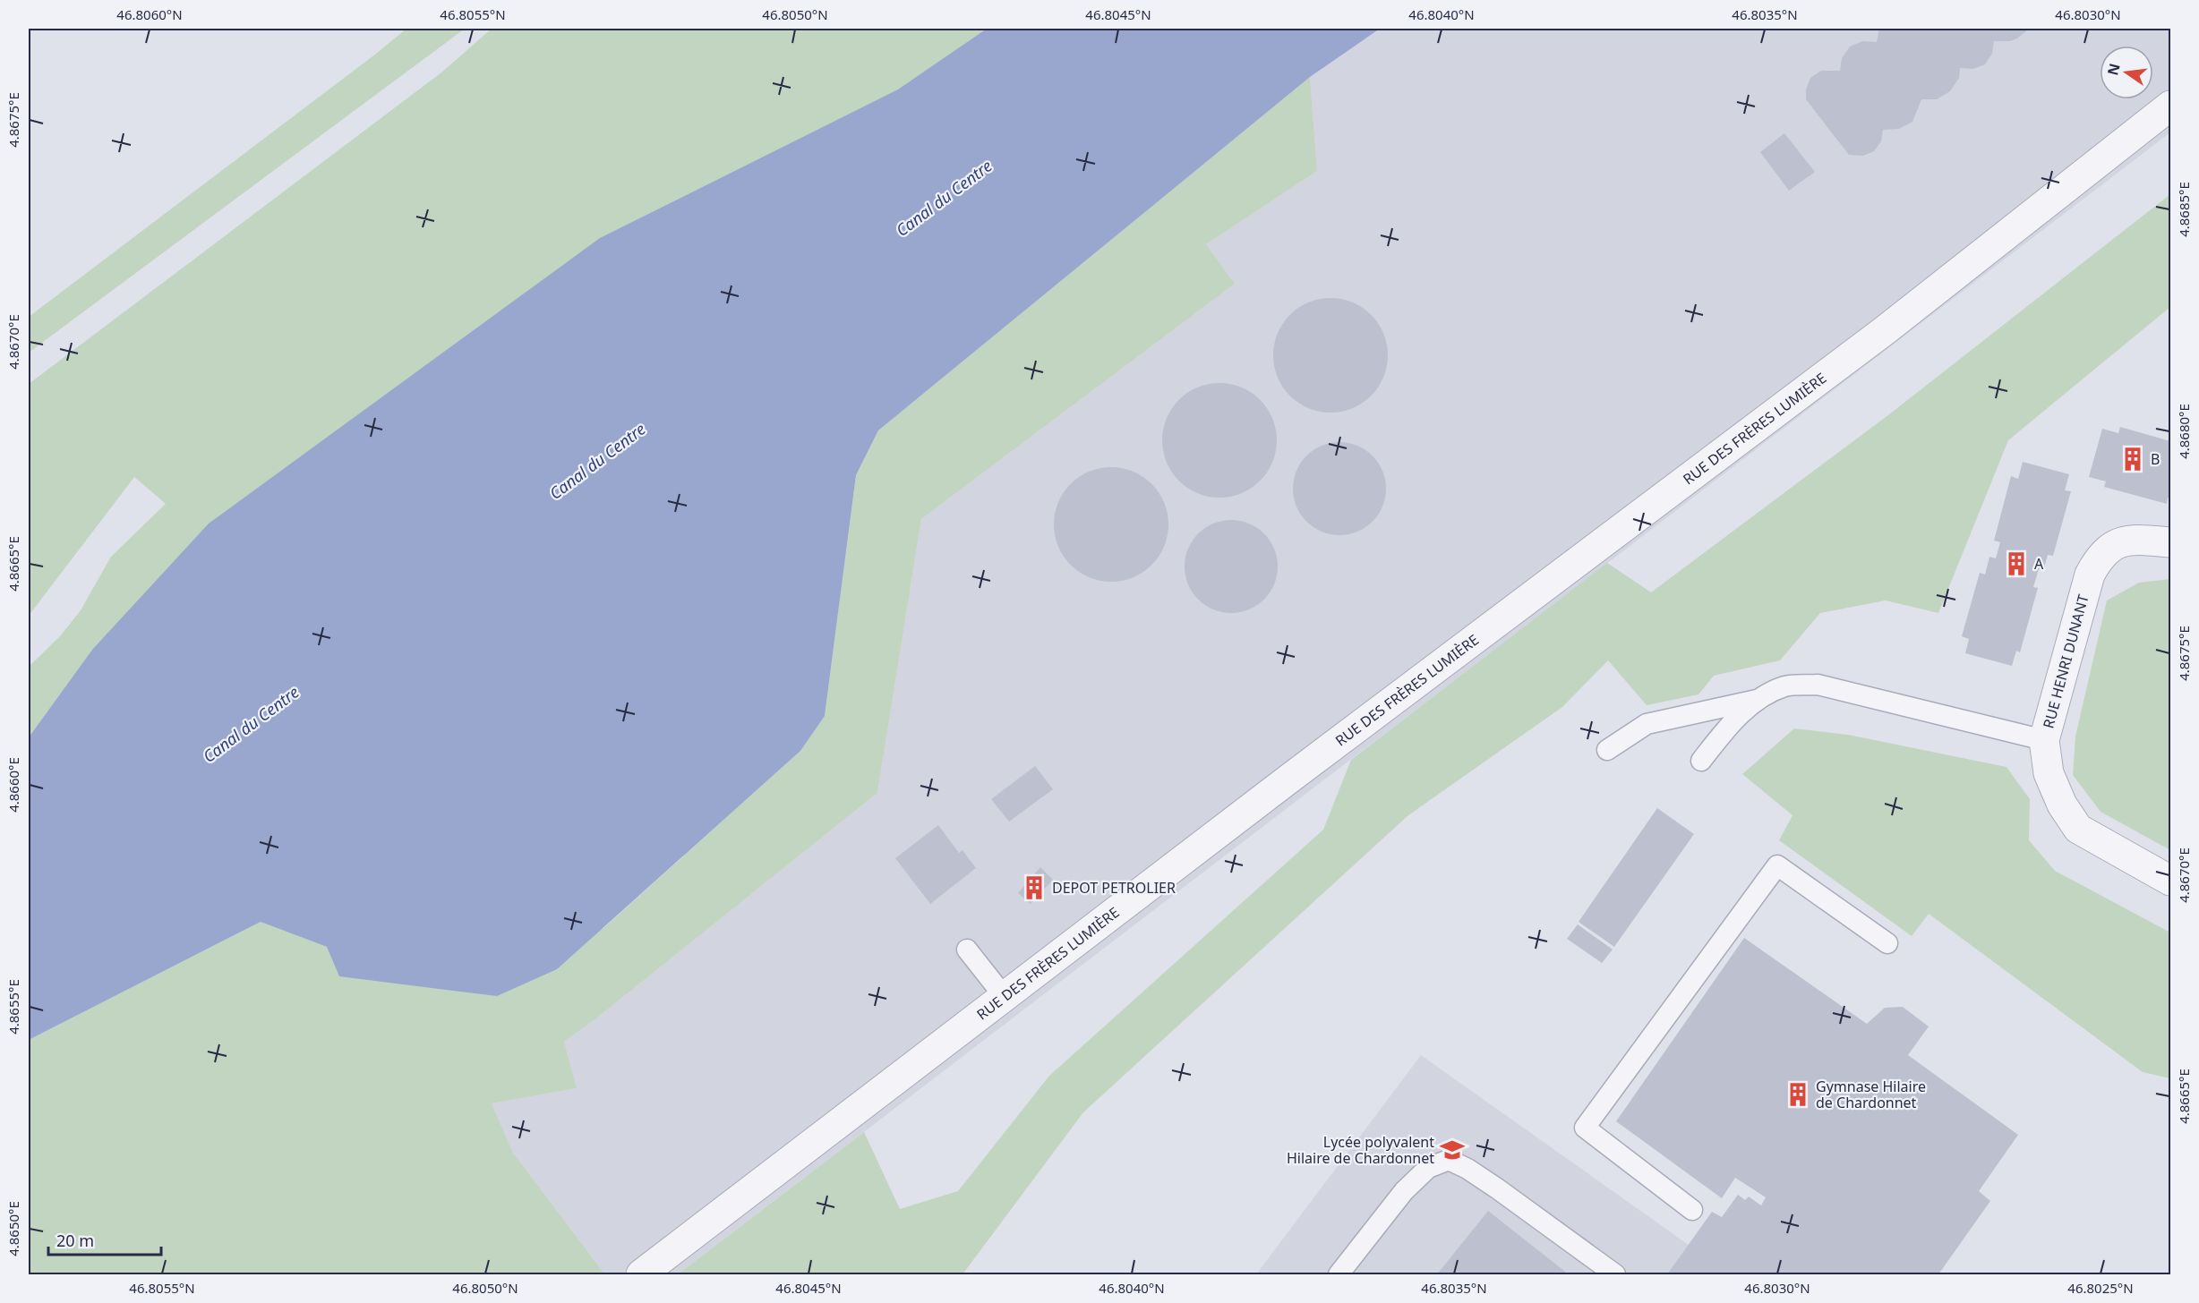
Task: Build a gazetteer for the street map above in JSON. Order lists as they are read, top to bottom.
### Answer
{
  "streets": {
    "street": ["RUE DES FRÈRES LUMIÈRE", "RUE HENRI DUNANT"]
  },
  "water": ["Canal du Centre"],
  "places": {
    "building": [
      "B",
      "A",
      "DEPOT PETROLIER",
      "Gymnase Hilaire de Chardonnet"
    ],
    "school or university": ["Lycée polyvalent Hilaire de Chardonnet"]
  },
  "scale_bar": "20 m",
  "north": "left",
  "coordinates": [
    "46.8060°N",
    "46.8055°N",
    "46.8050°N",
    "46.8045°N",
    "46.8040°N",
    "46.8035°N",
    "46.8030°N",
    "4.8675°E",
    "4.8685°E",
    "4.8670°E",
    "4.8680°E",
    "4.8665°E",
    "4.8660°E",
    "4.8655°E",
    "4.8650°E",
    "46.8025°N"
  ]
}
